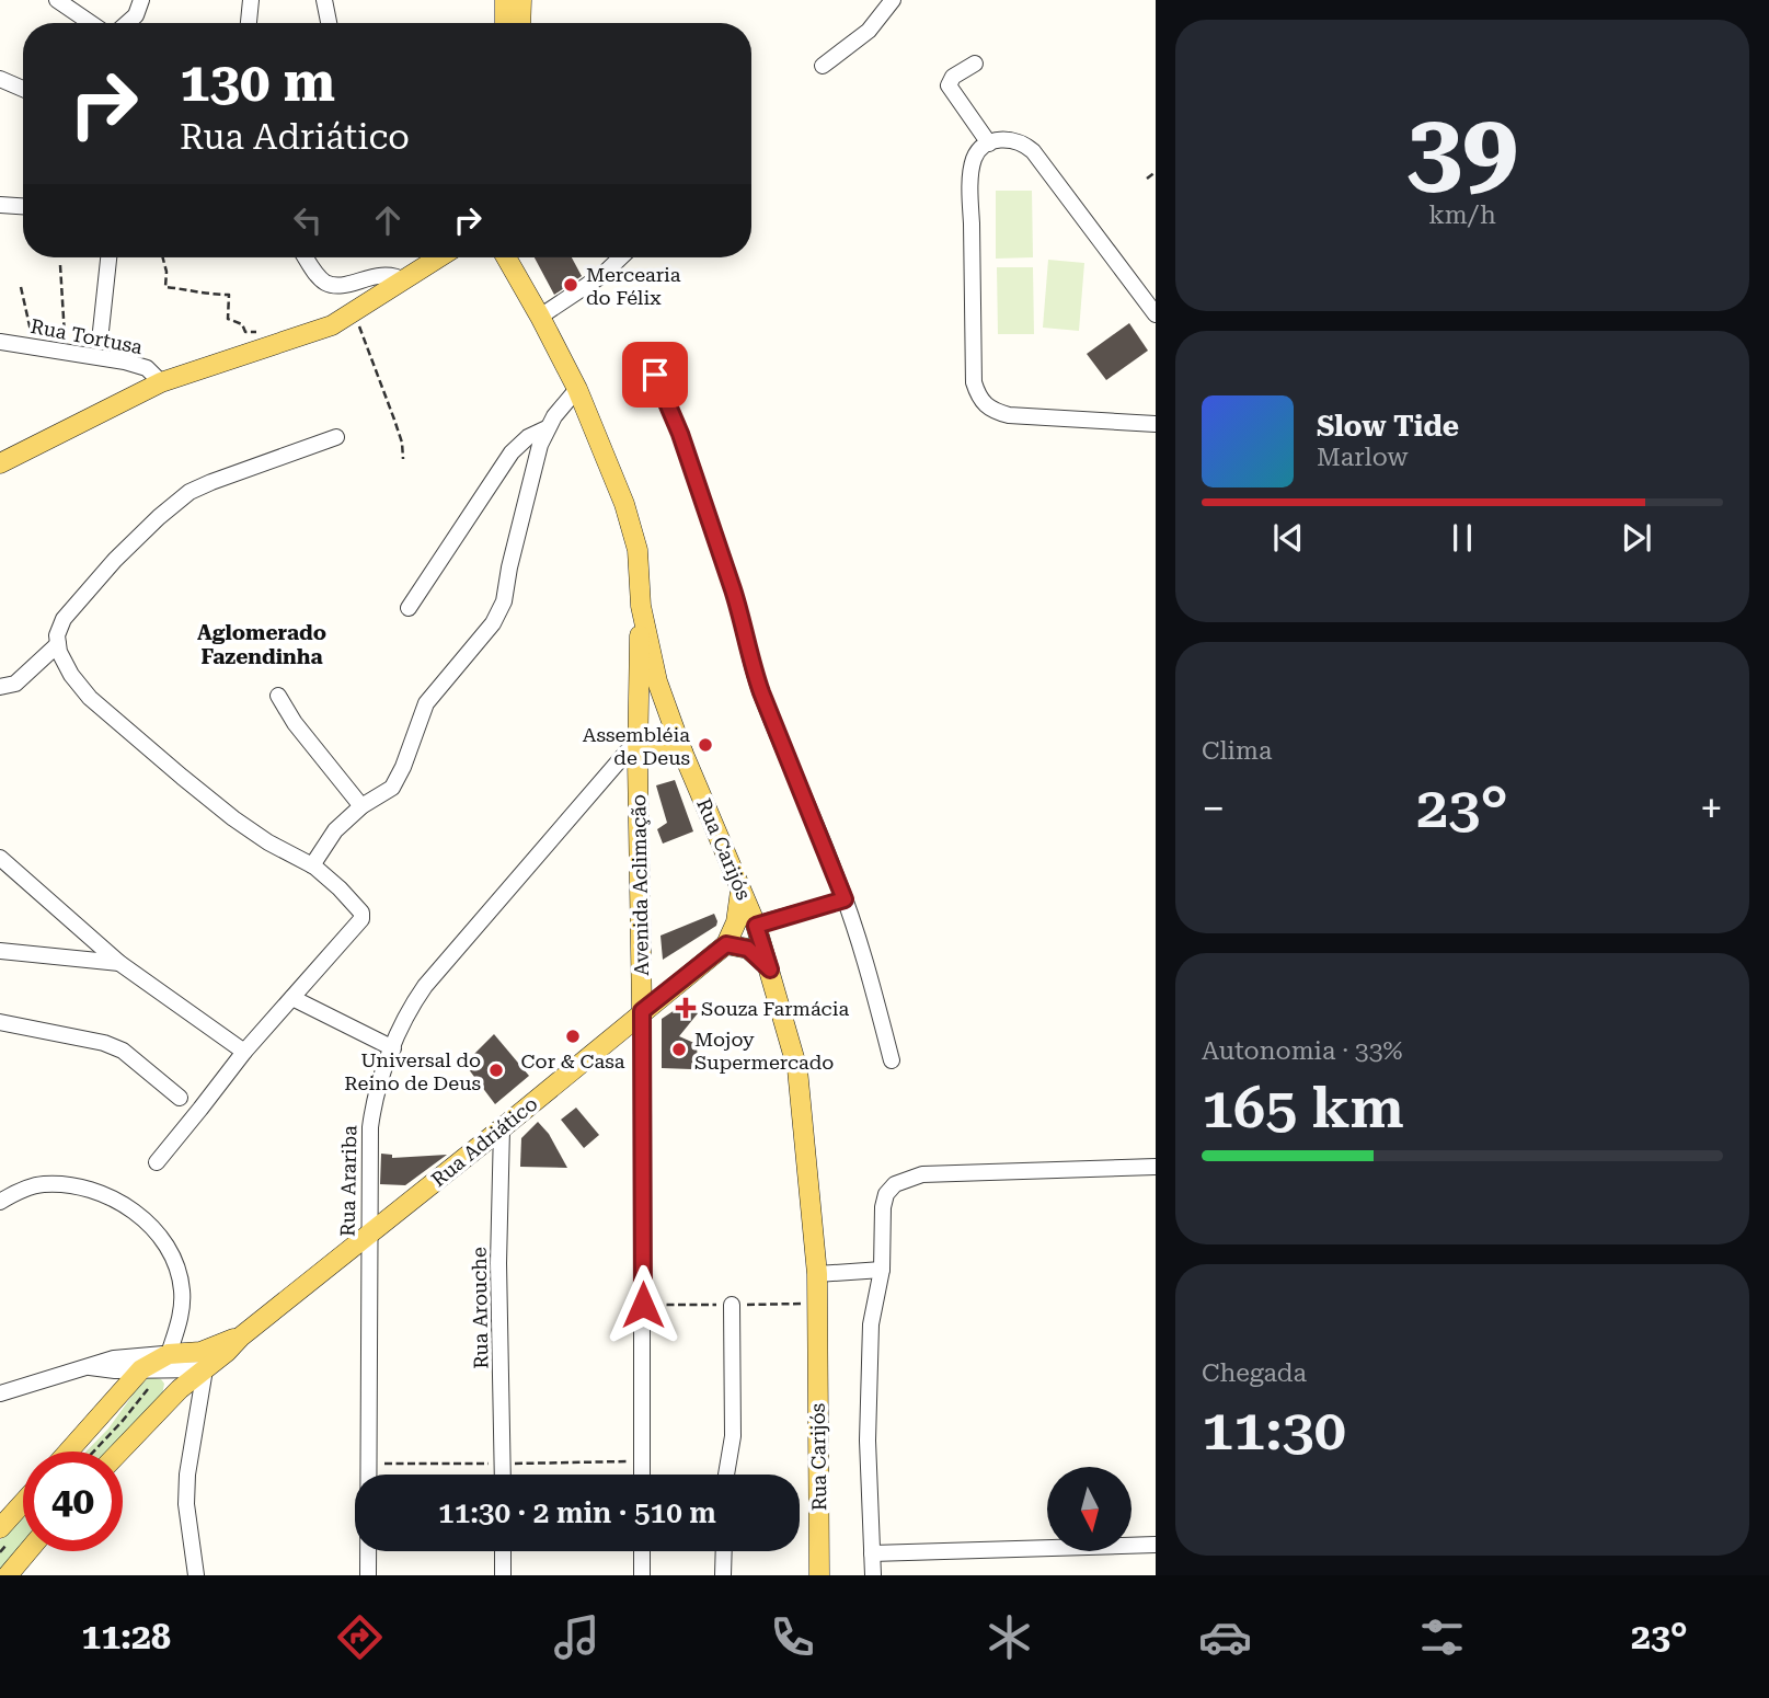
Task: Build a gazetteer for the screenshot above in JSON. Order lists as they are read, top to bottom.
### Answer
{
  "streets": {
    "main road": ["Rua Carijós", "Avenida Aclimação", "Rua Adriático"],
    "street": ["Rua Tortusa", "Rua Arariba", "Rua Arouche"]
  },
  "crossings": [
    ["Rua Carijós", "Avenida Aclimação"],
    ["Avenida Aclimação", "Rua Adriático"],
    ["Avenida Aclimação", "Rua Arariba"],
    ["Rua Adriático", "Rua Arariba"],
    ["Rua Adriático", "Rua Arouche"]
  ],
  "districts": ["Aglomerado Fazendinha"],
  "places": {
    "other": [
      "Mercearia do Félix",
      "Assembléia de Deus",
      "Cor & Casa",
      "Mojoy Supermercado",
      "Universal do Reino de Deus"
    ],
    "health": ["Souza Farmácia"]
  },
  "north": "bottom",
  "page": {
    "tile": [
      ["39", "km/h"],
      "Clima",
      ["Autonomia · 33%", "165 km"],
      ["Chegada", "11:30"]
    ],
    "turn": ["130 m", "Rua Adriático"],
    "song": ["Slow Tide", "Marlow"],
    "heat": ["−", "23°", "+"],
    "limit": "40",
    "trip": "11:30 · 2 min · 510 m",
    "tabs": ["11:28", "23°"]
  }
}
